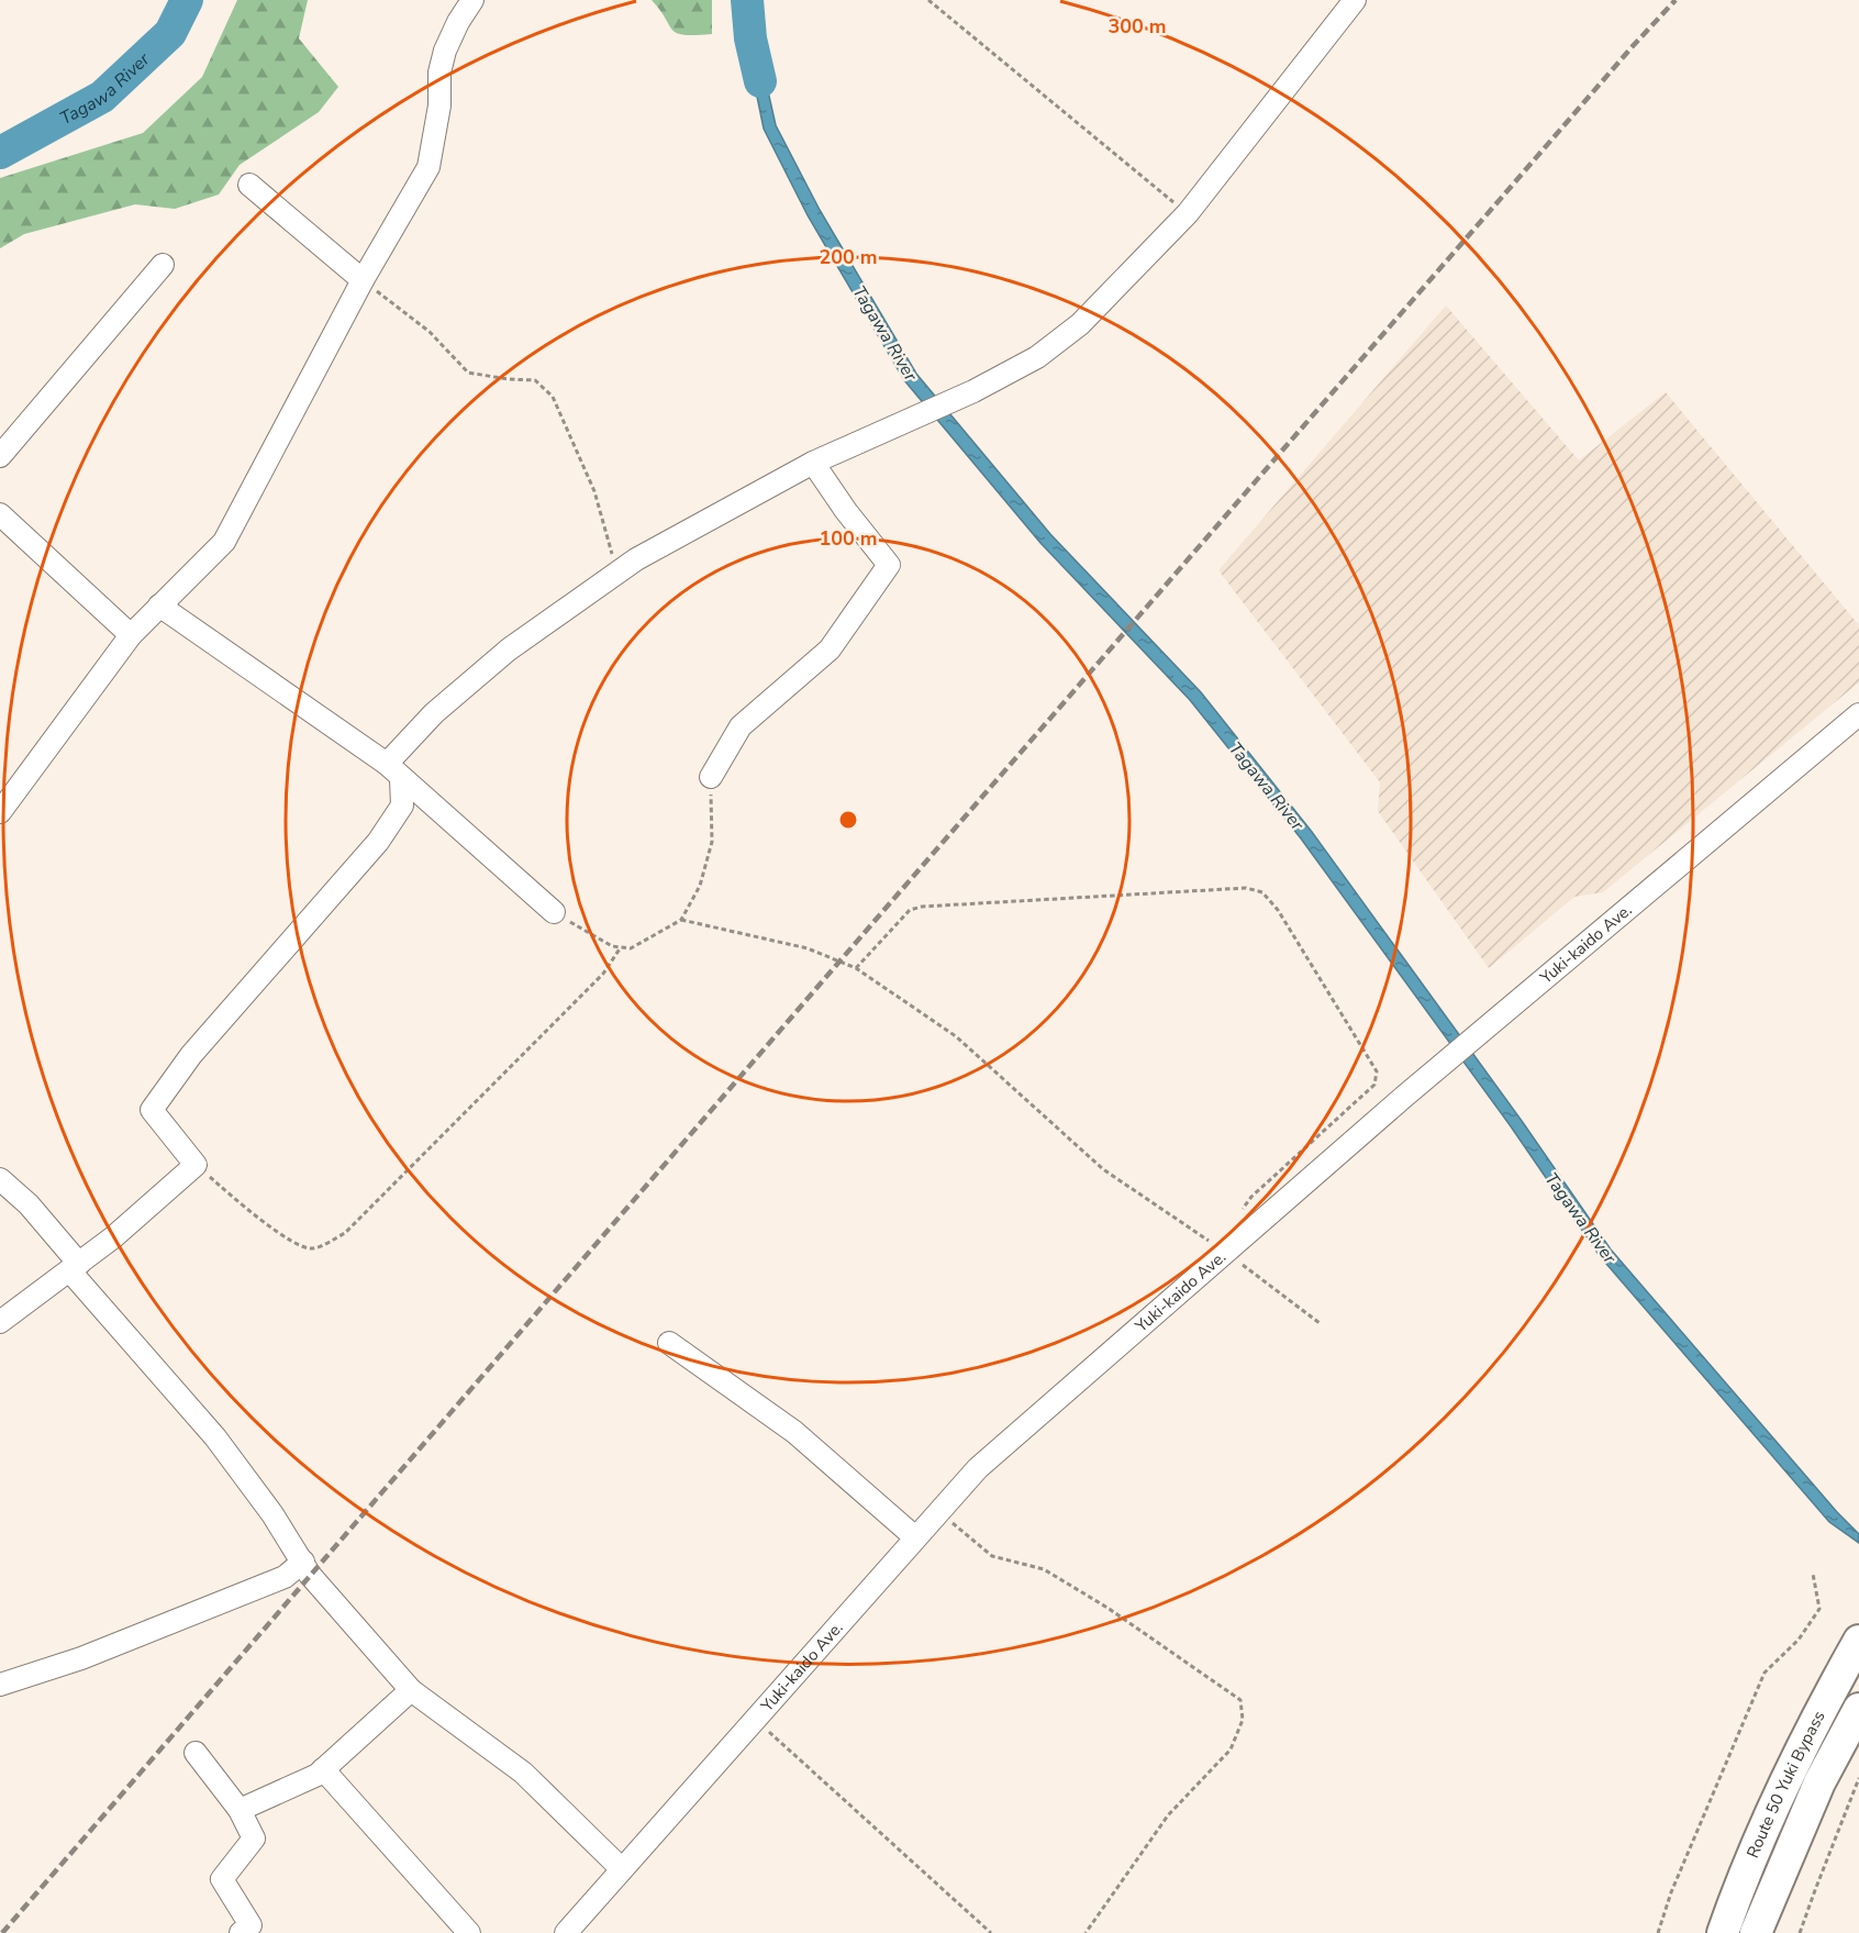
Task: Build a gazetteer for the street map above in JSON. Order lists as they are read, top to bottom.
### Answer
{
  "streets": {
    "highway": ["Route 50 Yuki Bypass"],
    "street": ["Yuki-kaido Ave."]
  },
  "water": ["Tagawa River"],
  "rings": ["300 m", "200 m", "100 m"]
}
